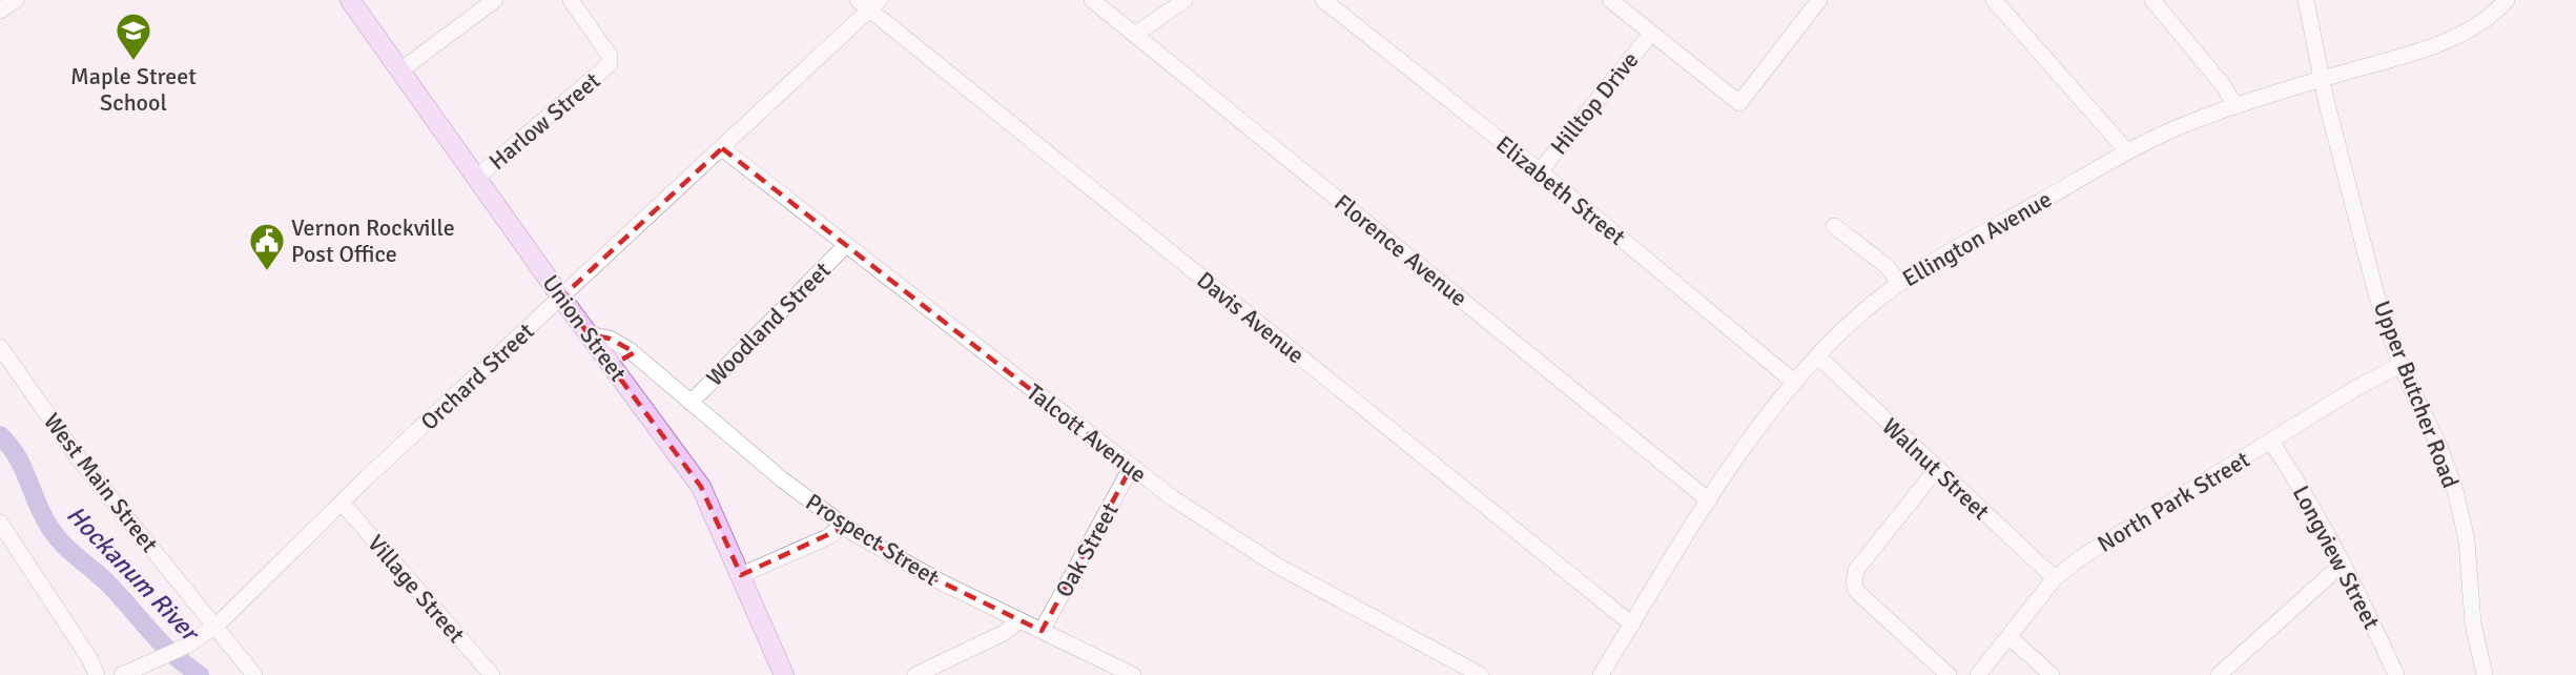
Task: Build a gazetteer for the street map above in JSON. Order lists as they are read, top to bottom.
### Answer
{
  "streets": {
    "main road": ["Union Street"],
    "street": [
      "Hilltop Drive",
      "Harlow Street",
      "Elizabeth Street",
      "Ellington Avenue",
      "Florence Avenue",
      "Davis Avenue",
      "Woodland Street",
      "Orchard Street",
      "Upper Butcher Road",
      "Talcott Avenue",
      "Walnut Street",
      "West Main Street",
      "North Park Street",
      "Prospect Street",
      "Oak Street",
      "Longview Street",
      "Village Street"
    ]
  },
  "crossings": [
    ["Hilltop Drive", "Elizabeth Street"],
    ["Harlow Street", "Union Street"],
    ["Elizabeth Street", "Ellington Avenue"],
    ["Ellington Avenue", "Florence Avenue"],
    ["Ellington Avenue", "Davis Avenue"],
    ["Ellington Avenue", "Upper Butcher Road"],
    ["Ellington Avenue", "Walnut Street"],
    ["Davis Avenue", "Orchard Street"],
    ["Woodland Street", "Talcott Avenue"],
    ["Woodland Street", "Prospect Street"],
    ["Union Street", "Orchard Street"],
    ["Union Street", "Prospect Street"],
    ["Orchard Street", "Talcott Avenue"],
    ["Orchard Street", "West Main Street"],
    ["Orchard Street", "Village Street"],
    ["Upper Butcher Road", "North Park Street"],
    ["Talcott Avenue", "Oak Street"],
    ["Walnut Street", "North Park Street"],
    ["North Park Street", "Longview Street"],
    ["Prospect Street", "Oak Street"]
  ],
  "water": ["Hockanum River"],
  "places": {
    "school or university": ["Maple Street School"],
    "public building": ["Vernon Rockville Post Office"]
  }
}
